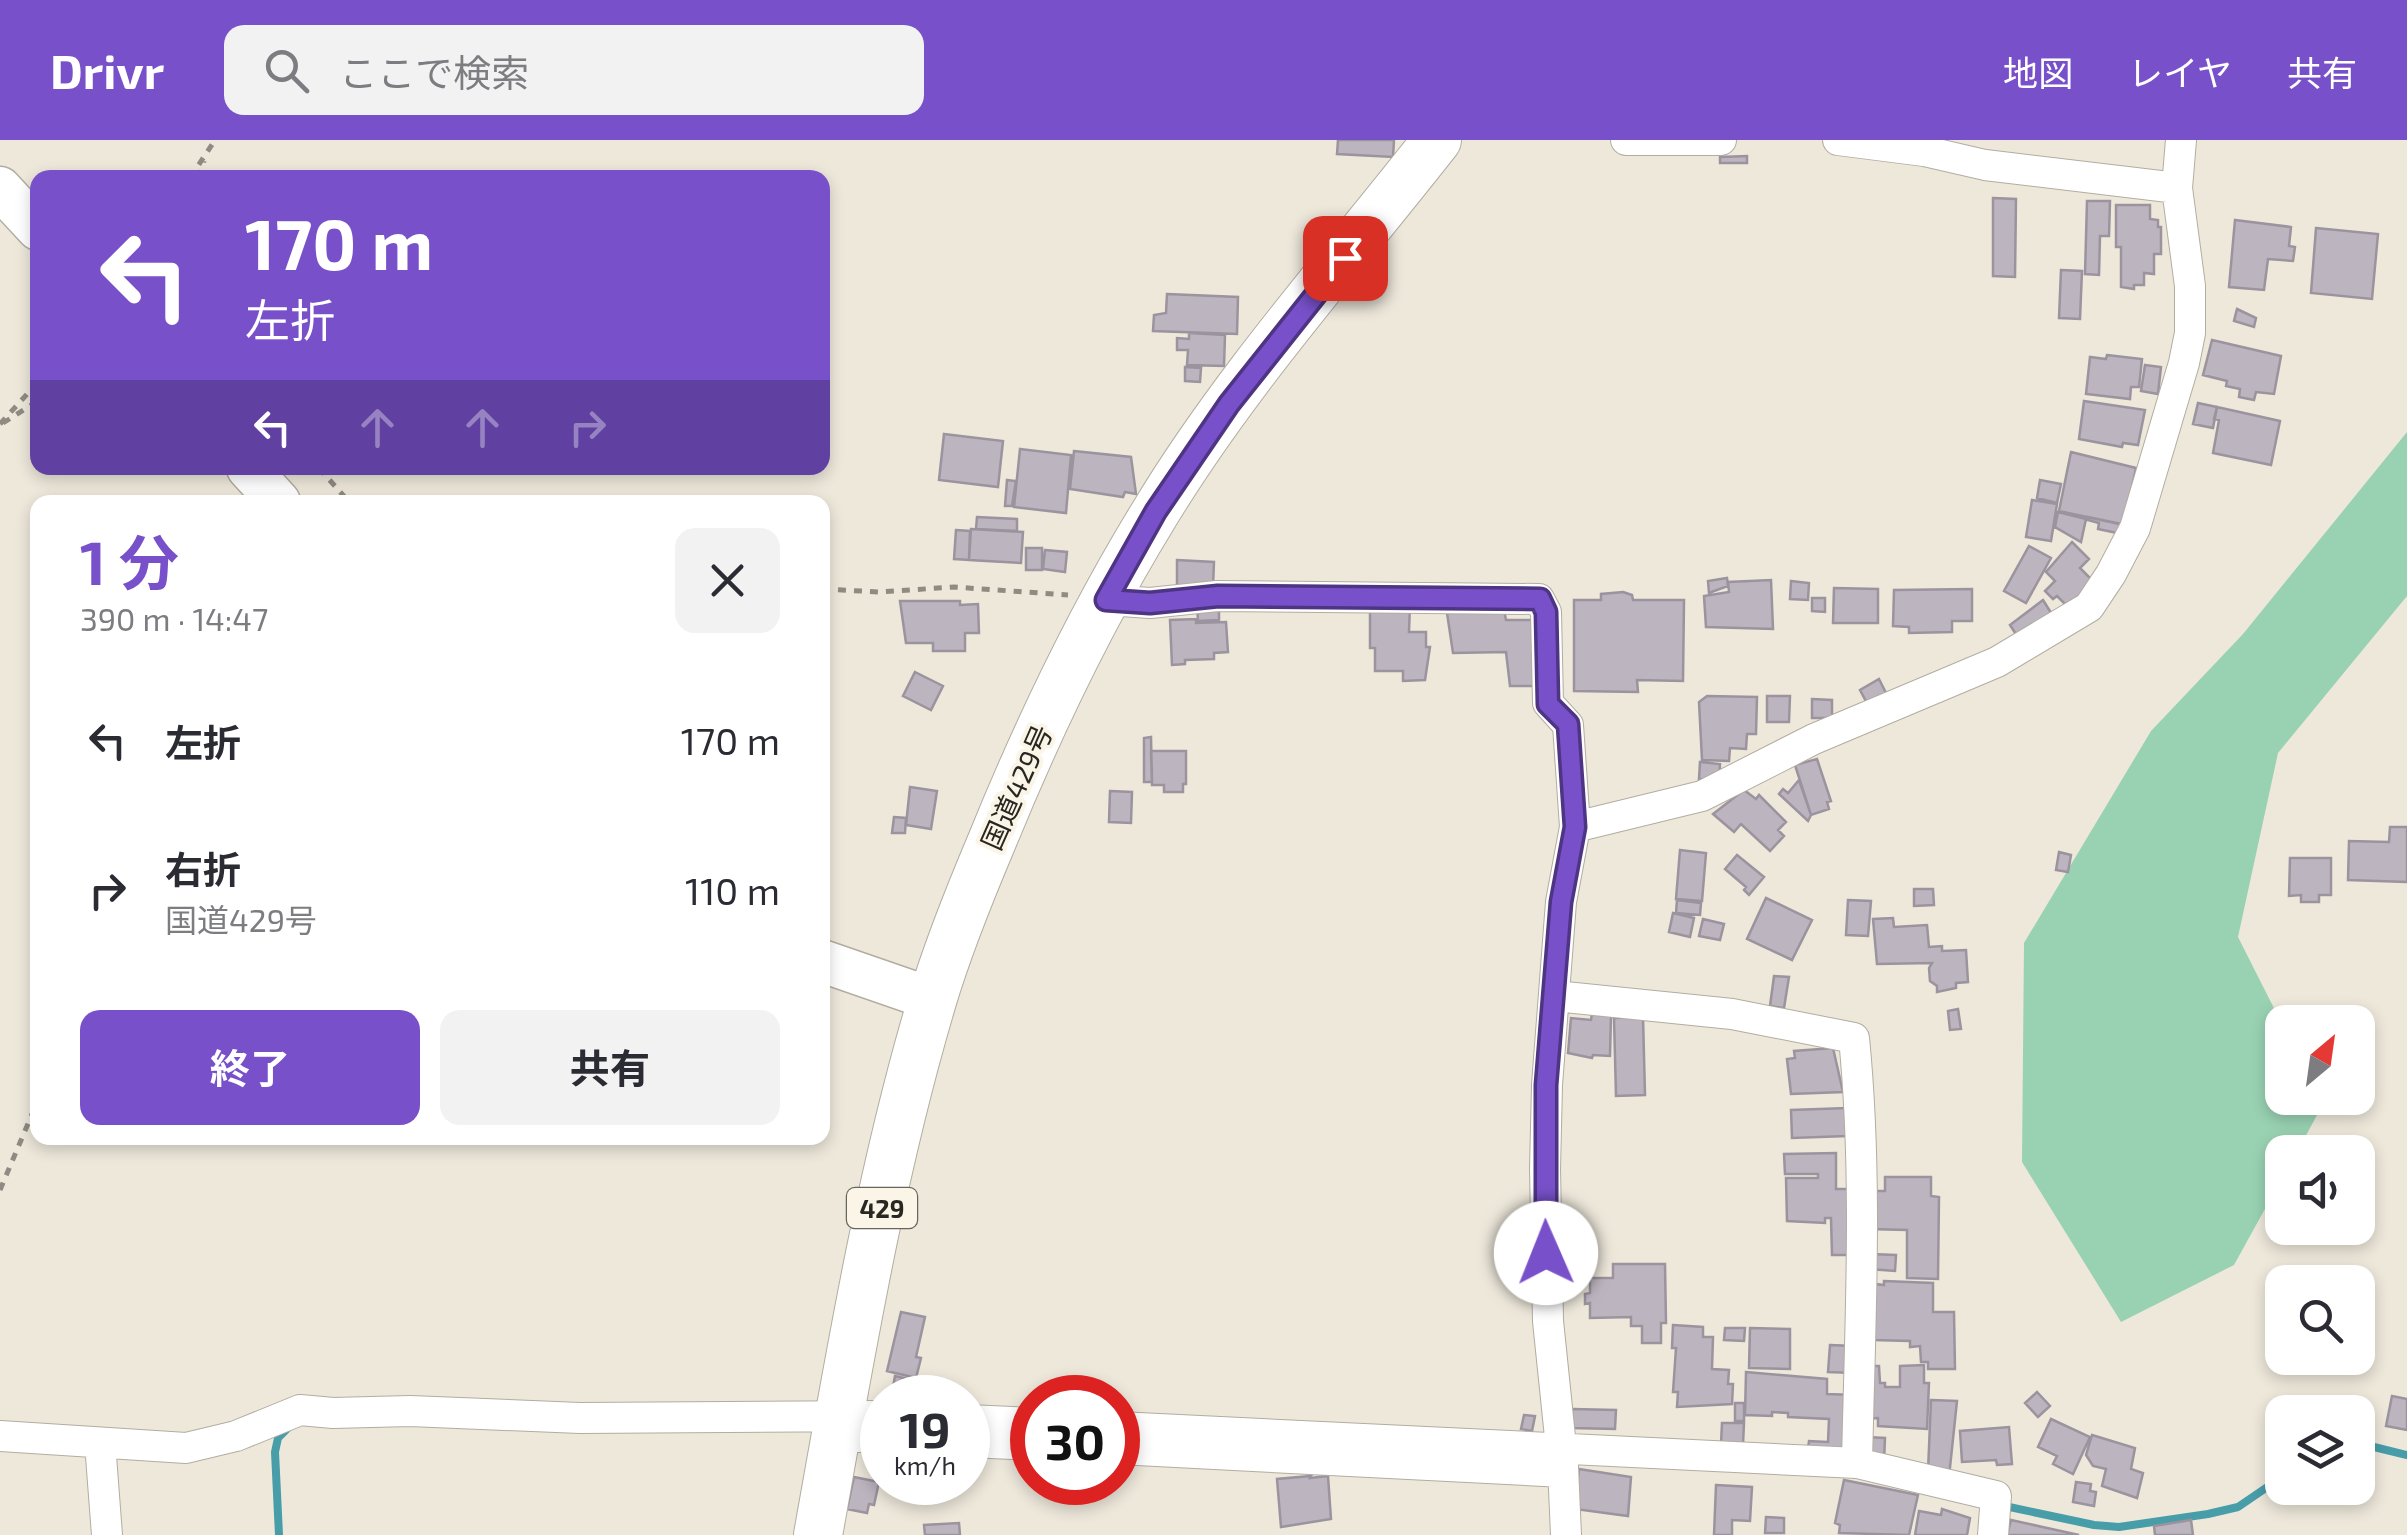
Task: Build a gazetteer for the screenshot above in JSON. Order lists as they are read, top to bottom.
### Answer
{
  "streets": {
    "highway": ["国道429号", "429"]
  },
  "north": "top right",
  "page": {
    "header": "Drivr",
    "search": "ここで検索",
    "nav": ["地図", "レイヤ", "共有"],
    "turn": ["170 m", "左折"],
    "heading": ["1 分", "390 m · 14:47"],
    "list": [
      {
        "name": "左折",
        "value": "170 m"
      },
      {
        "name": "右折",
        "note": "国道429号",
        "value": "110 m"
      }
    ],
    "buttons": ["終了", "共有"],
    "speed": "19 km/h",
    "limit": "30"
  }
}
